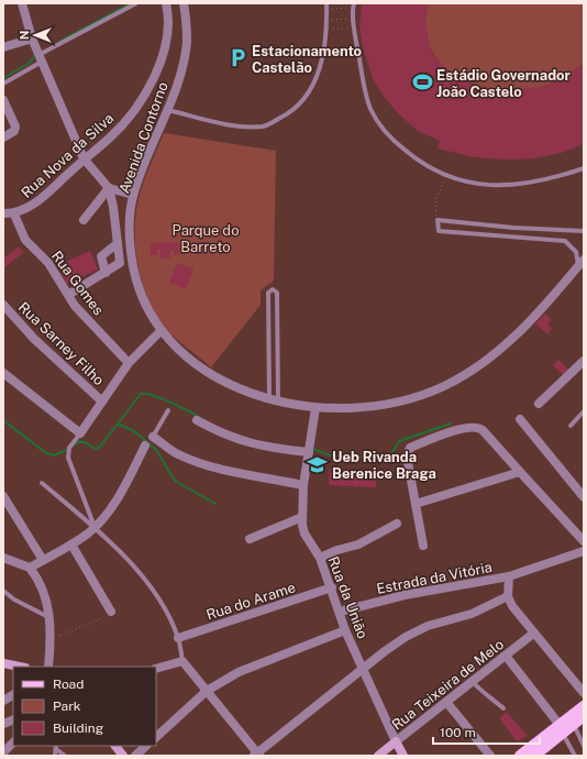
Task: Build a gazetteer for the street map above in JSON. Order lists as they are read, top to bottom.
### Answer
{
  "streets": {
    "main road": ["Rua Teixeira de Melo"],
    "street": [
      "Avenida Contorno",
      "Rua Nova da Silva",
      "Rua Gomes",
      "Rua Sarney Filho",
      "Estrada da Vitória",
      "Rua da União",
      "Rua do Arame"
    ]
  },
  "crossings": [
    ["Avenida Contorno", "Rua da União"],
    ["Rua Nova da Silva", "Rua Gomes"],
    ["Estrada da Vitória", "Rua da União"],
    ["Rua da União", "Rua do Arame"],
    ["Rua da União", "Rua Teixeira de Melo"]
  ],
  "parks": ["Parque do Barreto"],
  "places": {
    "parking": ["Estacionamento Castelão"],
    "sports": ["Estádio Governador João Castelo"],
    "school or university": ["Ueb Rivanda Berenice Braga"]
  },
  "legend": ["Road", "Park", "Building"],
  "scale_bar": "100 m",
  "north": "left"
}
